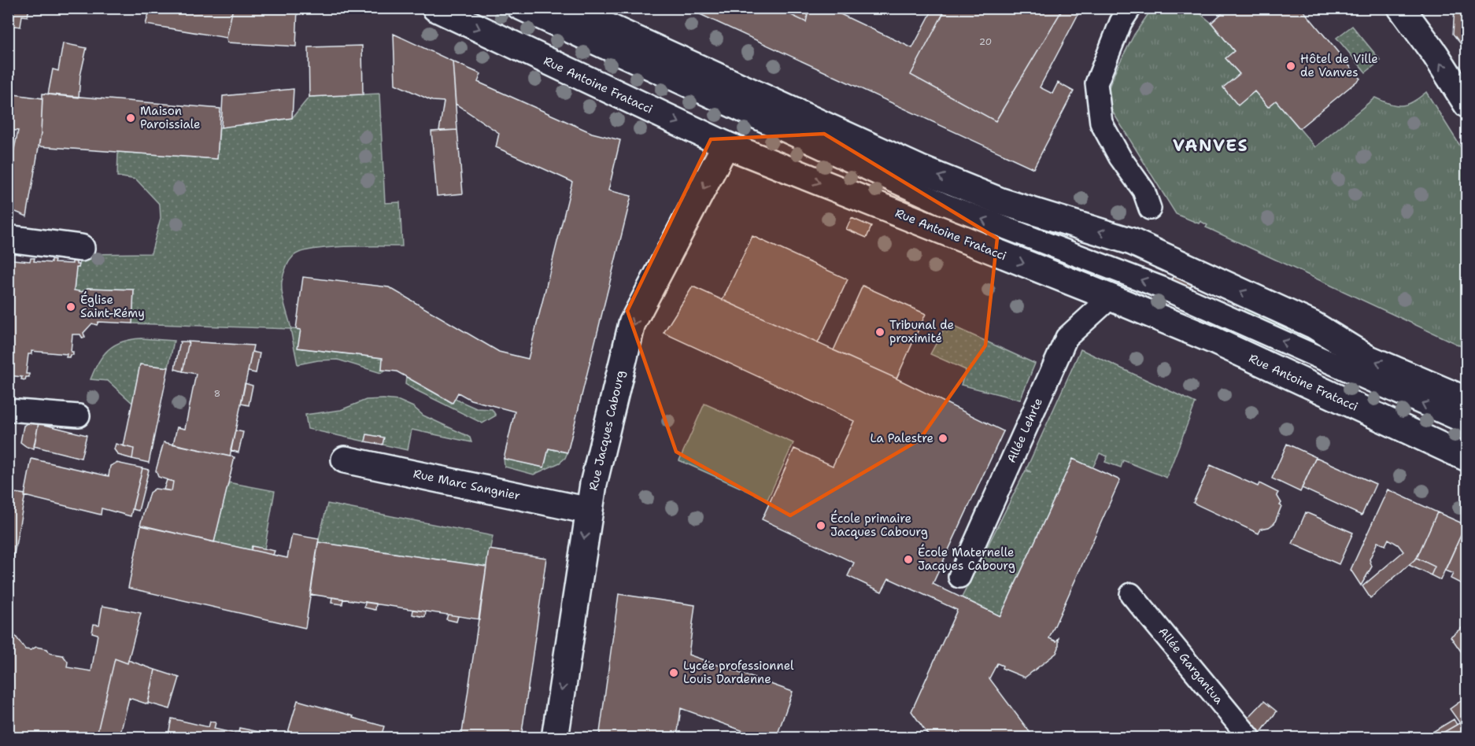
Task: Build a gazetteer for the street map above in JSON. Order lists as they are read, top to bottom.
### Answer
{
  "streets": {
    "main road": ["Rue Antoine Fratacci", "Rue Jacques Cabourg", "Rue Marc Sangnier"],
    "lane": ["Allée Lehrte", "Allée Gargantua"]
  },
  "crossings": [
    ["Rue Antoine Fratacci", "Rue Jacques Cabourg"],
    ["Rue Antoine Fratacci", "Allée Lehrte"],
    ["Rue Jacques Cabourg", "Rue Marc Sangnier"]
  ],
  "one_way": ["Rue Jacques Cabourg"],
  "districts": ["VANVES"],
  "places": [
    "Hôtel de Ville de Vanves",
    "Maison Paroissiale",
    "Église Saint-Rémy",
    "Tribunal de proximité",
    "La Palestre",
    "École primaire Jacques Cabourg",
    "École Maternelle Jacques Cabourg",
    "Lycée professionnel Louis Dardenne"
  ],
  "house_numbers": ["20", "8"]
}
